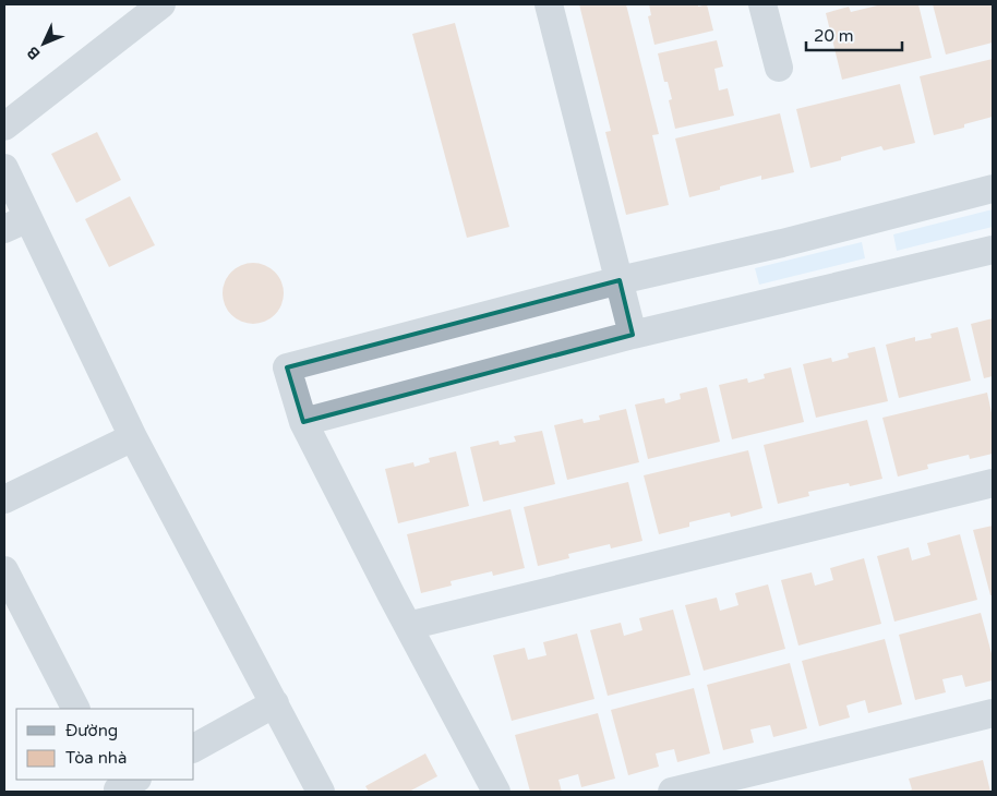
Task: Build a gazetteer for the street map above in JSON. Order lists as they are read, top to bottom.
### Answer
{
  "legend": ["Đường", "Tòa nhà"],
  "scale_bar": "20 m",
  "north": "bottom left"
}
